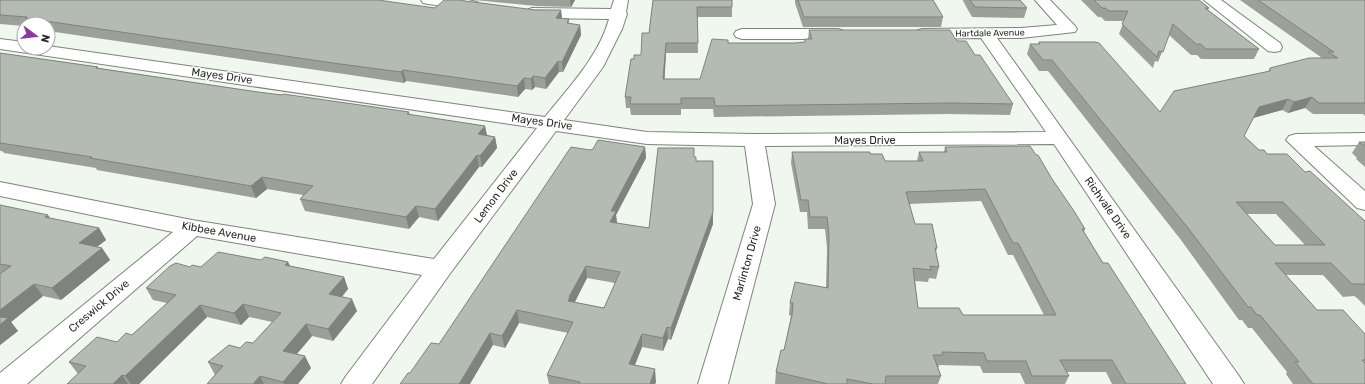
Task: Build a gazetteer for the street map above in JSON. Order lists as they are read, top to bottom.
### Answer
{
  "streets": {
    "street": [
      "Hartdale Avenue",
      "Mayes Drive",
      "Lemon Drive",
      "Richvale Drive",
      "Kibbee Avenue",
      "Marlinton Drive",
      "Creswick Drive"
    ]
  },
  "crossings": [
    ["Hartdale Avenue", "Richvale Drive"],
    ["Mayes Drive", "Lemon Drive"],
    ["Mayes Drive", "Richvale Drive"],
    ["Mayes Drive", "Marlinton Drive"],
    ["Lemon Drive", "Kibbee Avenue"],
    ["Kibbee Avenue", "Creswick Drive"]
  ],
  "north": "right"
}
